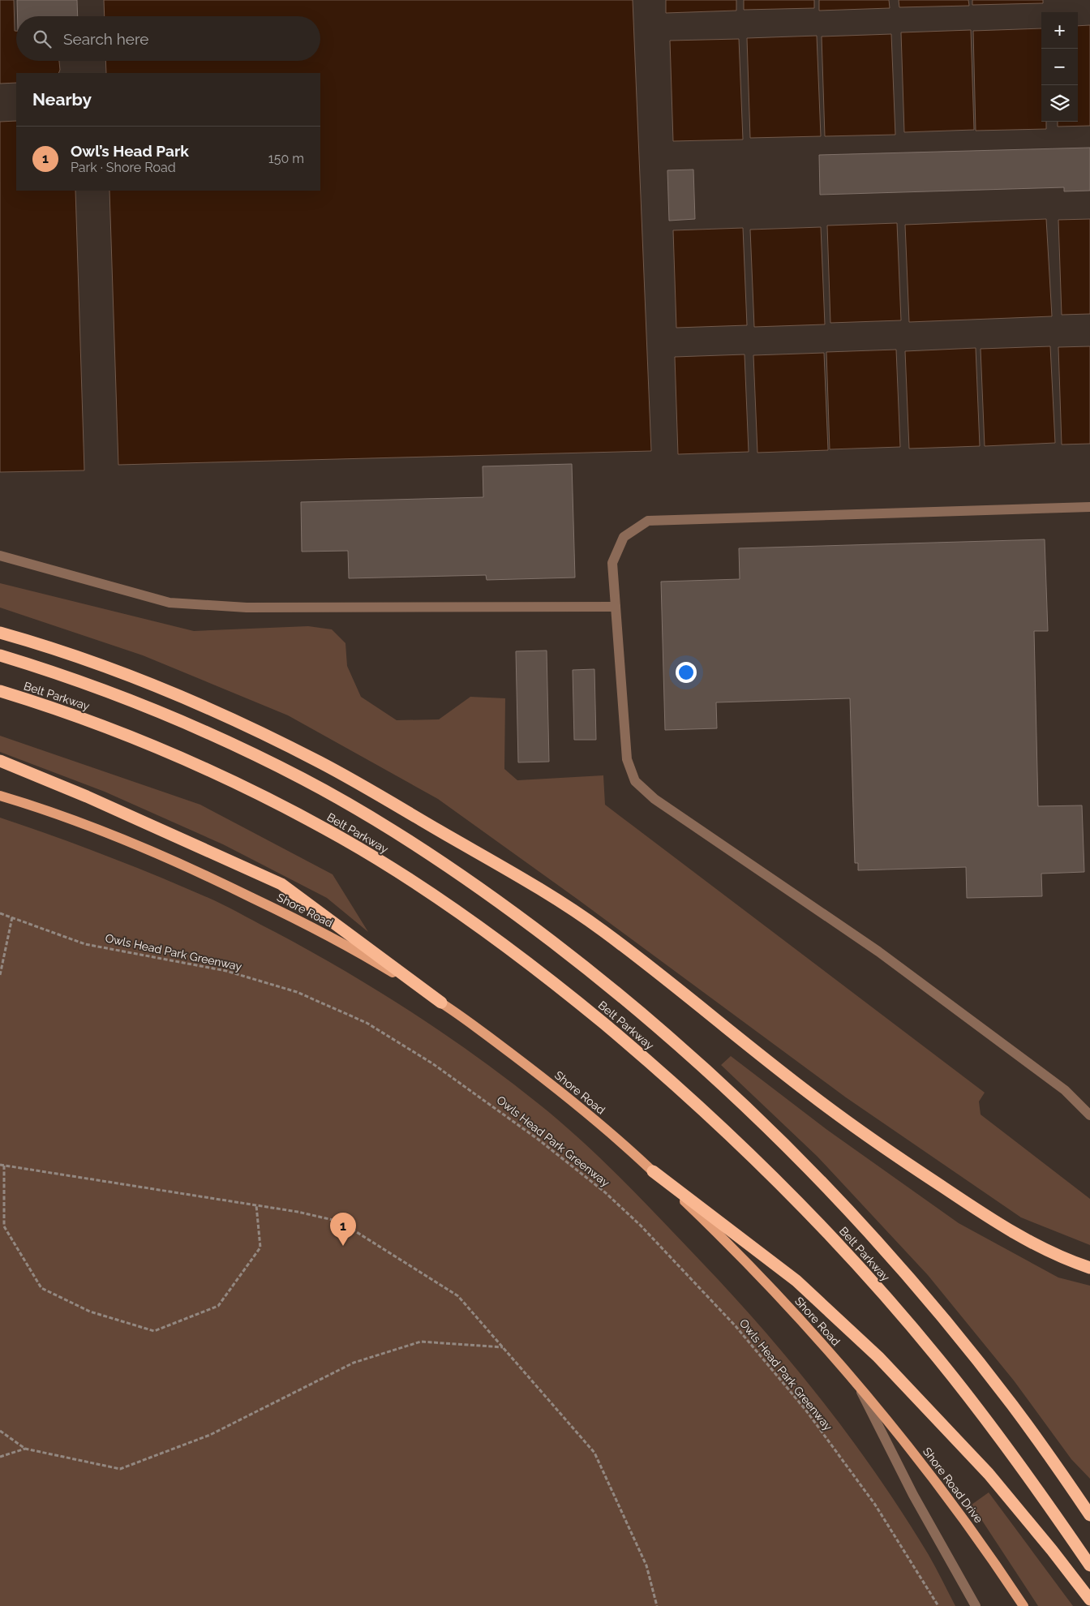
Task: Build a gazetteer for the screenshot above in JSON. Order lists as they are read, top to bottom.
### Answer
{
  "streets": {
    "highway": ["Belt Parkway"],
    "main road": ["Shore Road", "Shore Road Drive"],
    "path": ["Owls Head Park Greenway"]
  },
  "crossings": [
    ["Shore Road", "Shore Road Drive"]
  ],
  "page": {
    "map_buttons": ["+", "−"],
    "search": "Search here",
    "heading": "Nearby",
    "list": [
      {
        "mark": "1",
        "name": "Owl’s Head Park",
        "note": "Park · Shore Road",
        "value": "150 m"
      }
    ],
    "pins": "1"
  }
}
